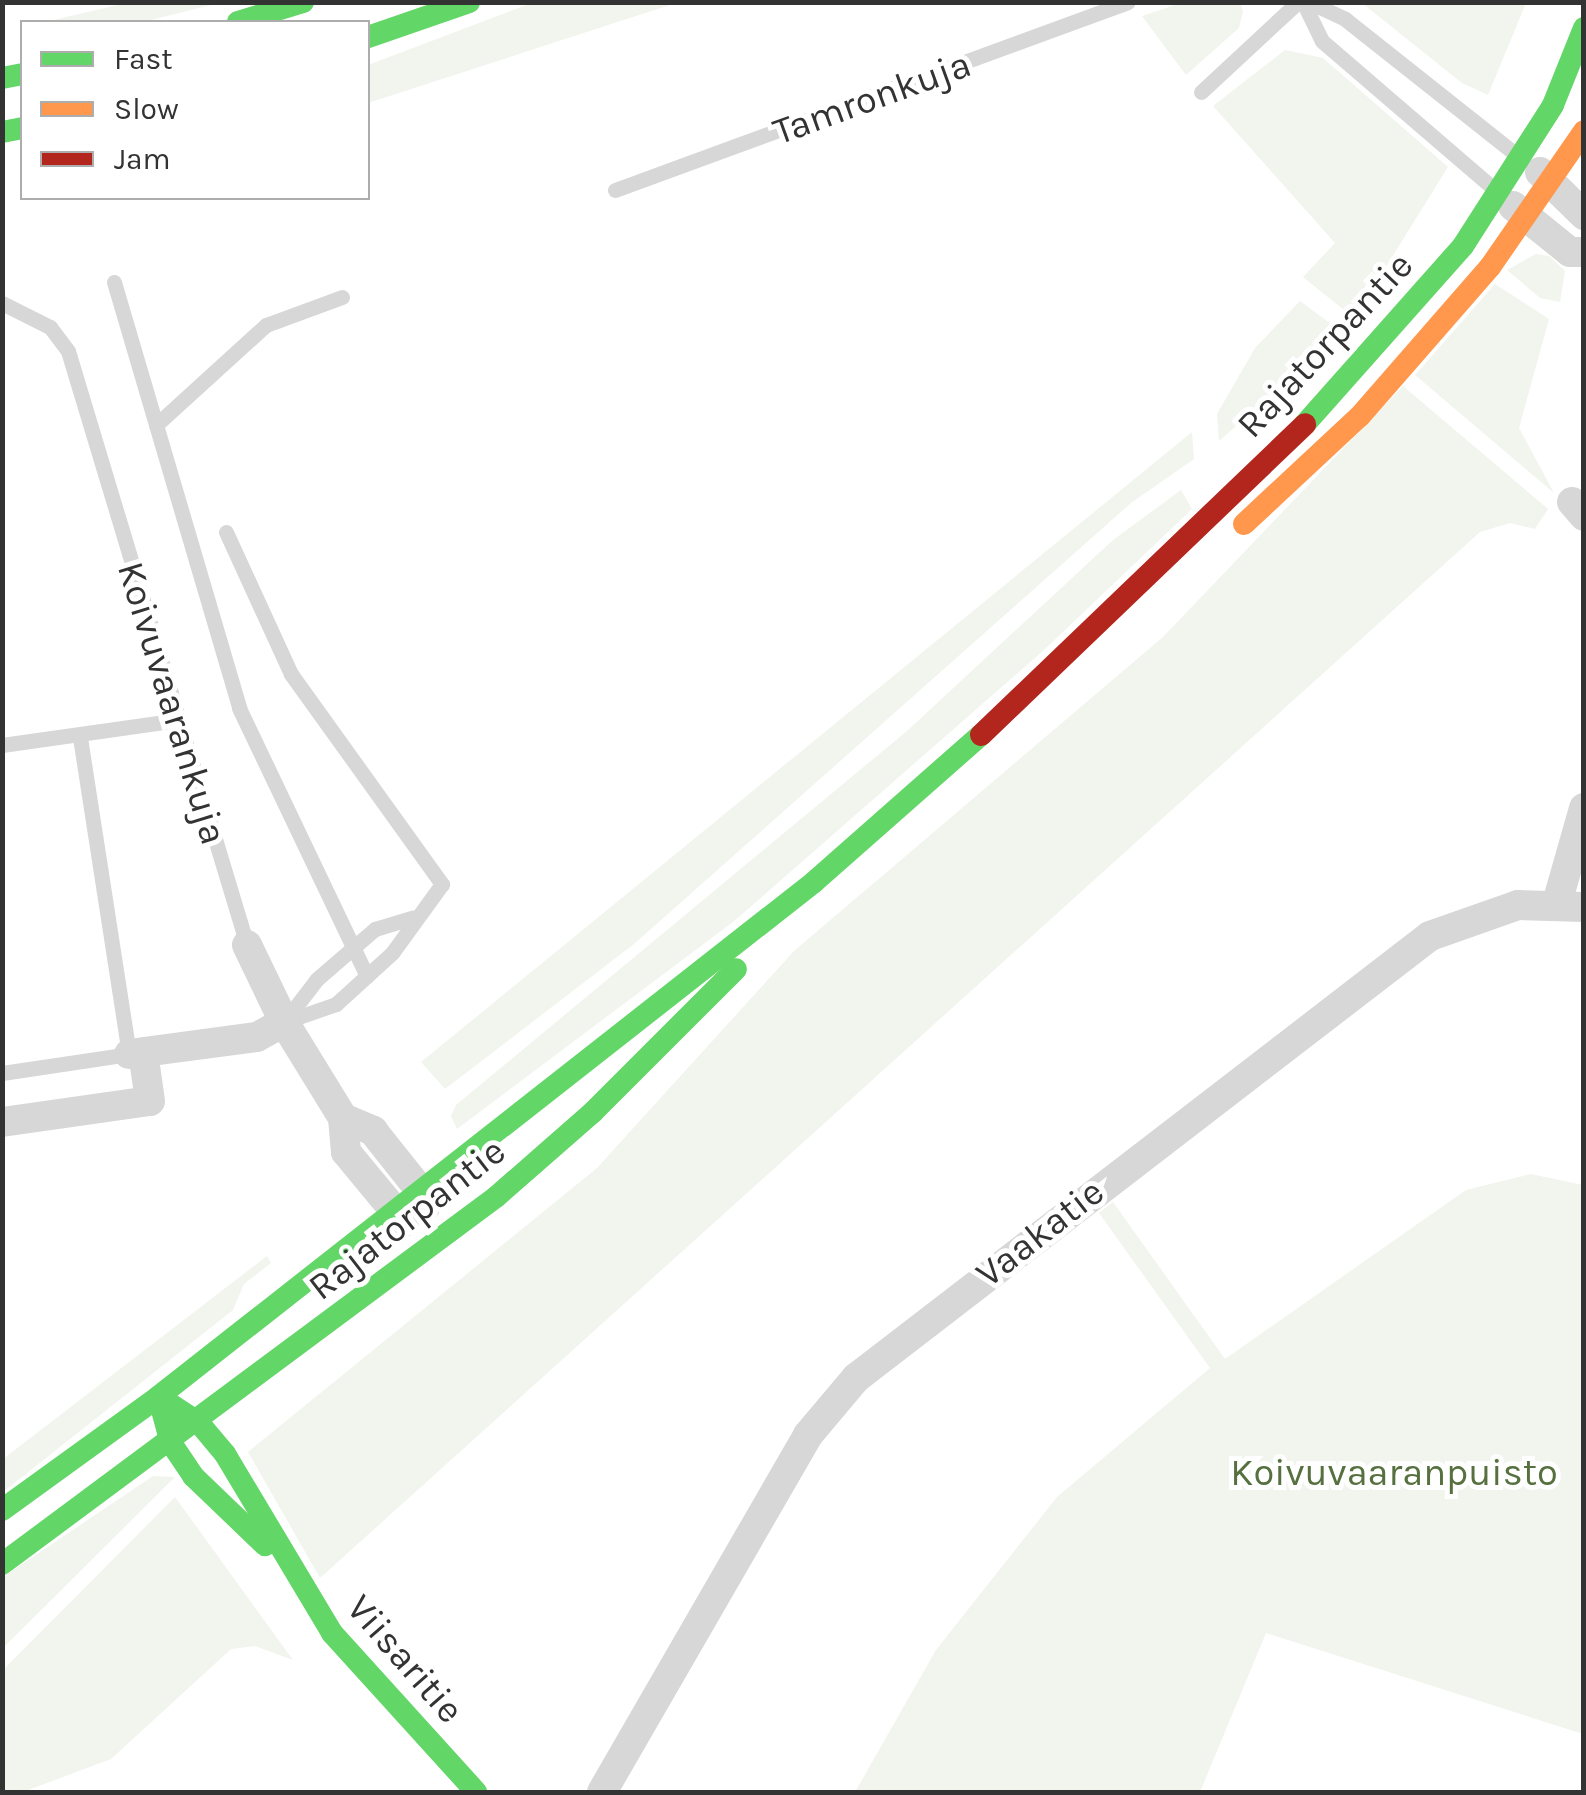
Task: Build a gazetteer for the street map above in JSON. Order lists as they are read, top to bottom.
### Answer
{
  "streets": {
    "main road": ["Rajatorpantie", "Viisaritie"],
    "street": ["Koivuvaarankuja", "Vaakatie"],
    "lane": ["Tamronkuja"]
  },
  "crossings": [
    ["Rajatorpantie", "Koivuvaarankuja"],
    ["Rajatorpantie", "Viisaritie"]
  ],
  "parks": ["Koivuvaaranpuisto"],
  "legend": ["Fast", "Slow", "Jam"]
}
